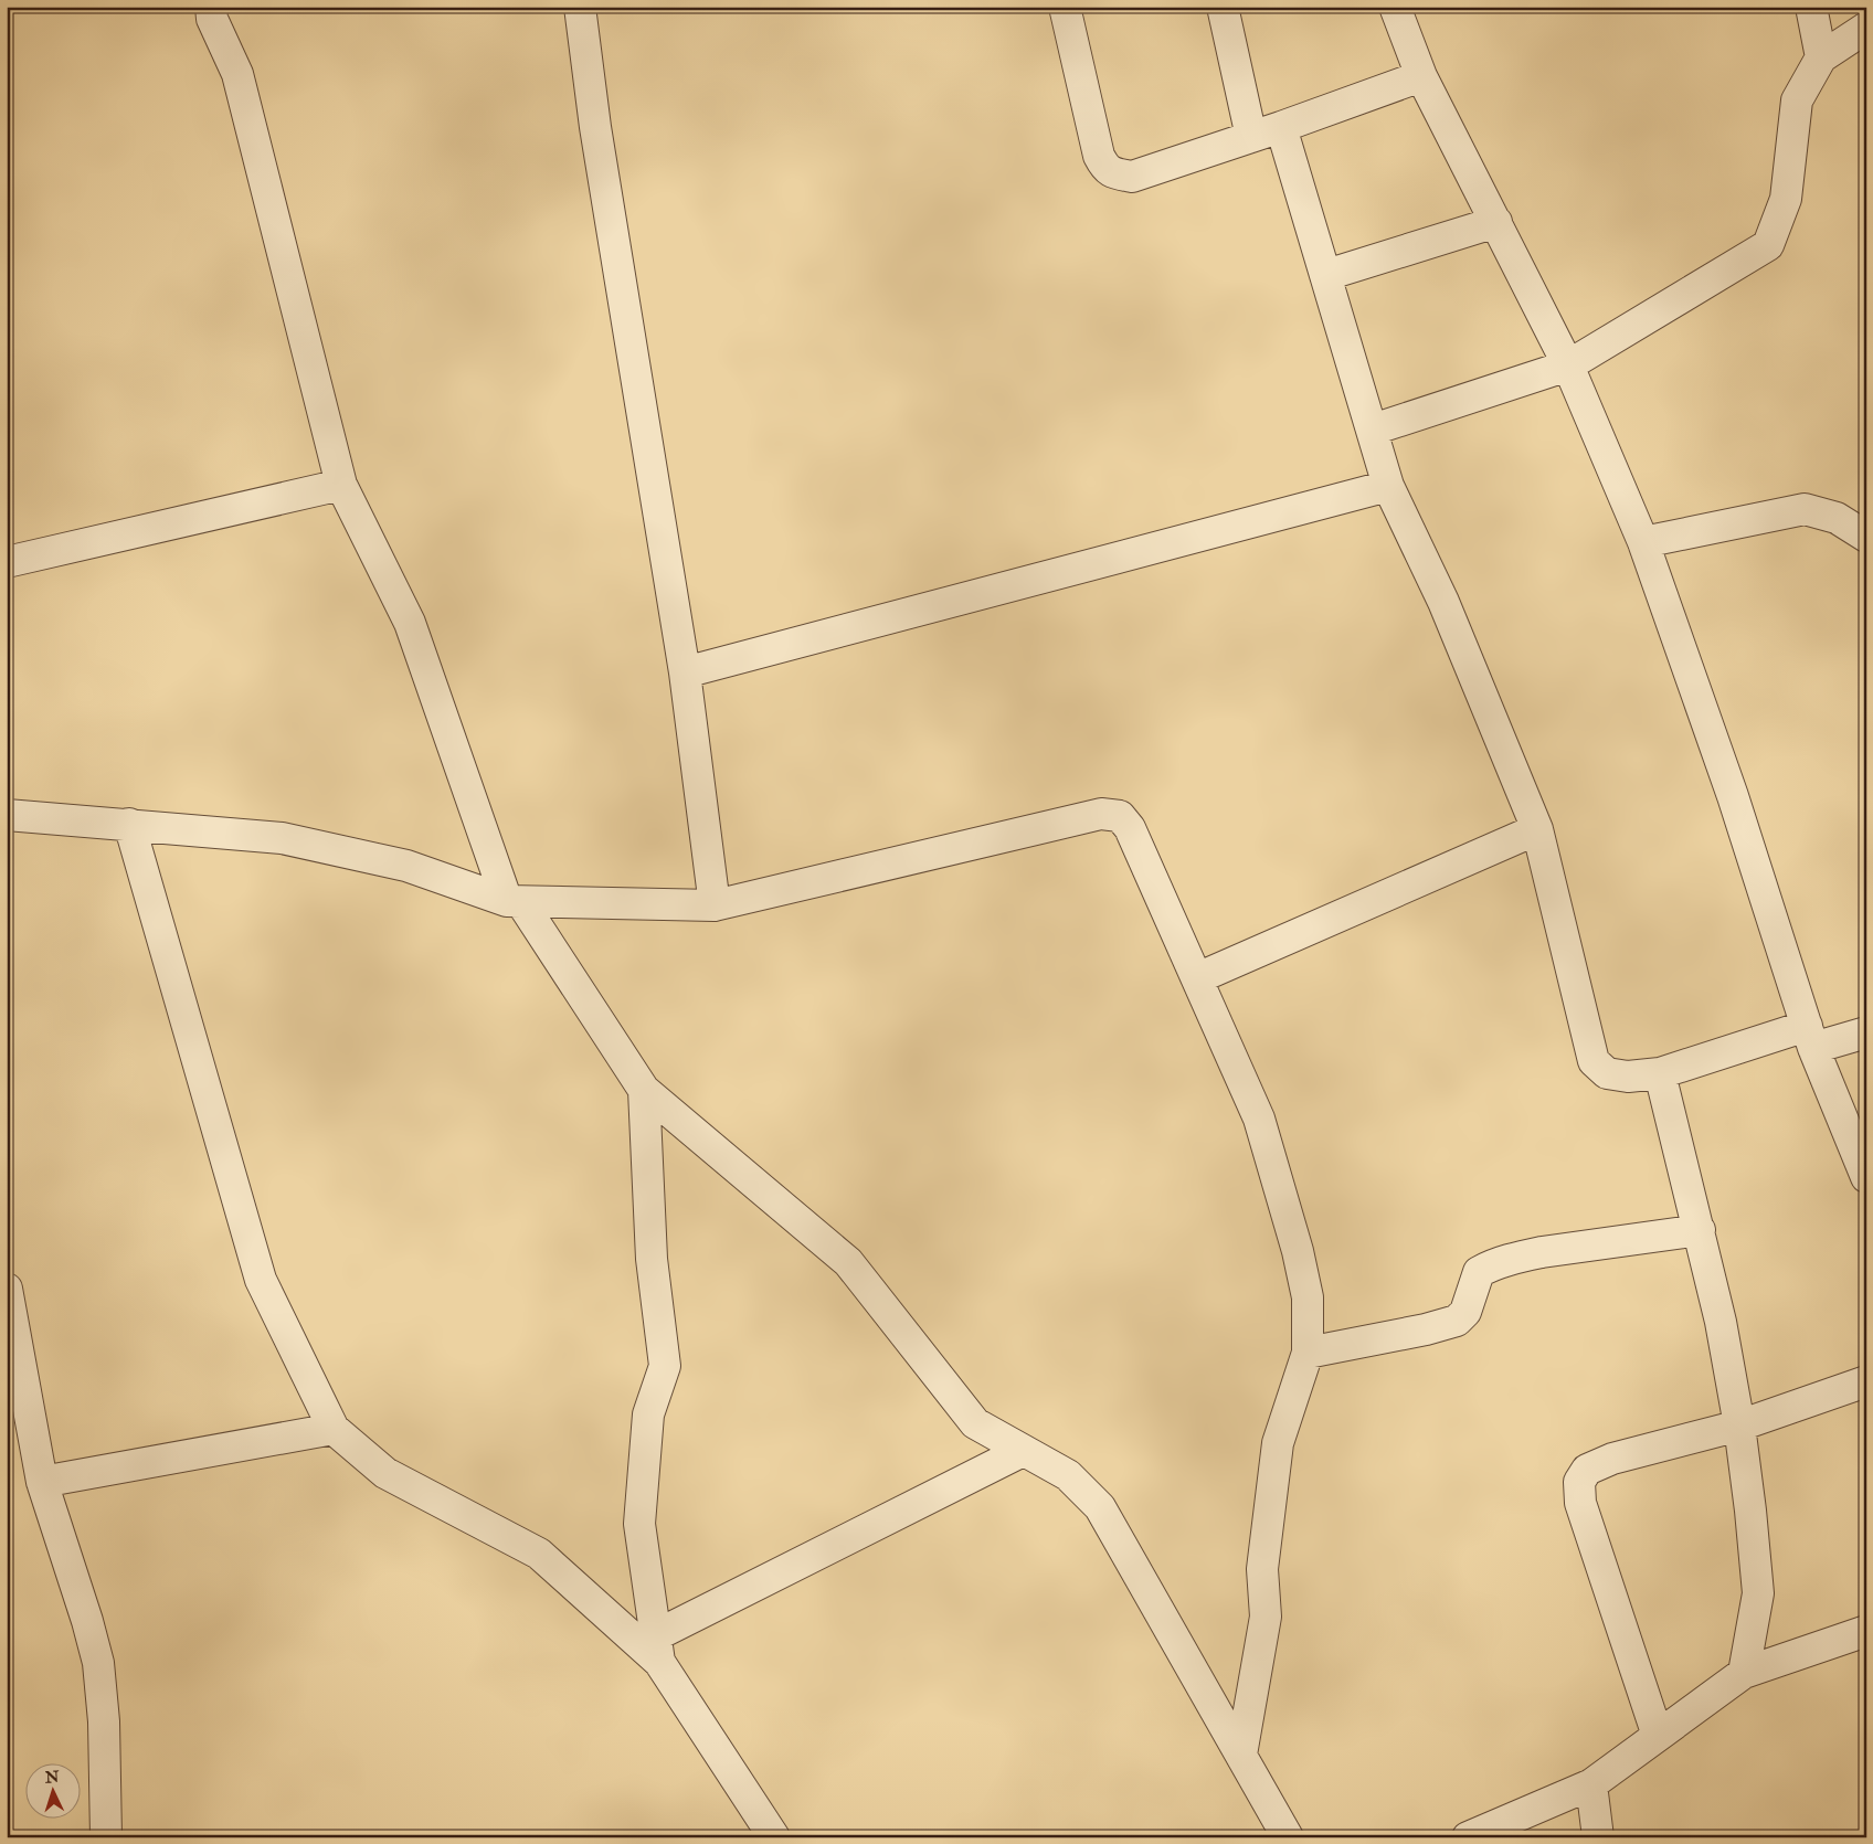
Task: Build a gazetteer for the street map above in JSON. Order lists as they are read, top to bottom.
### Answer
{
  "north": "top"
}
